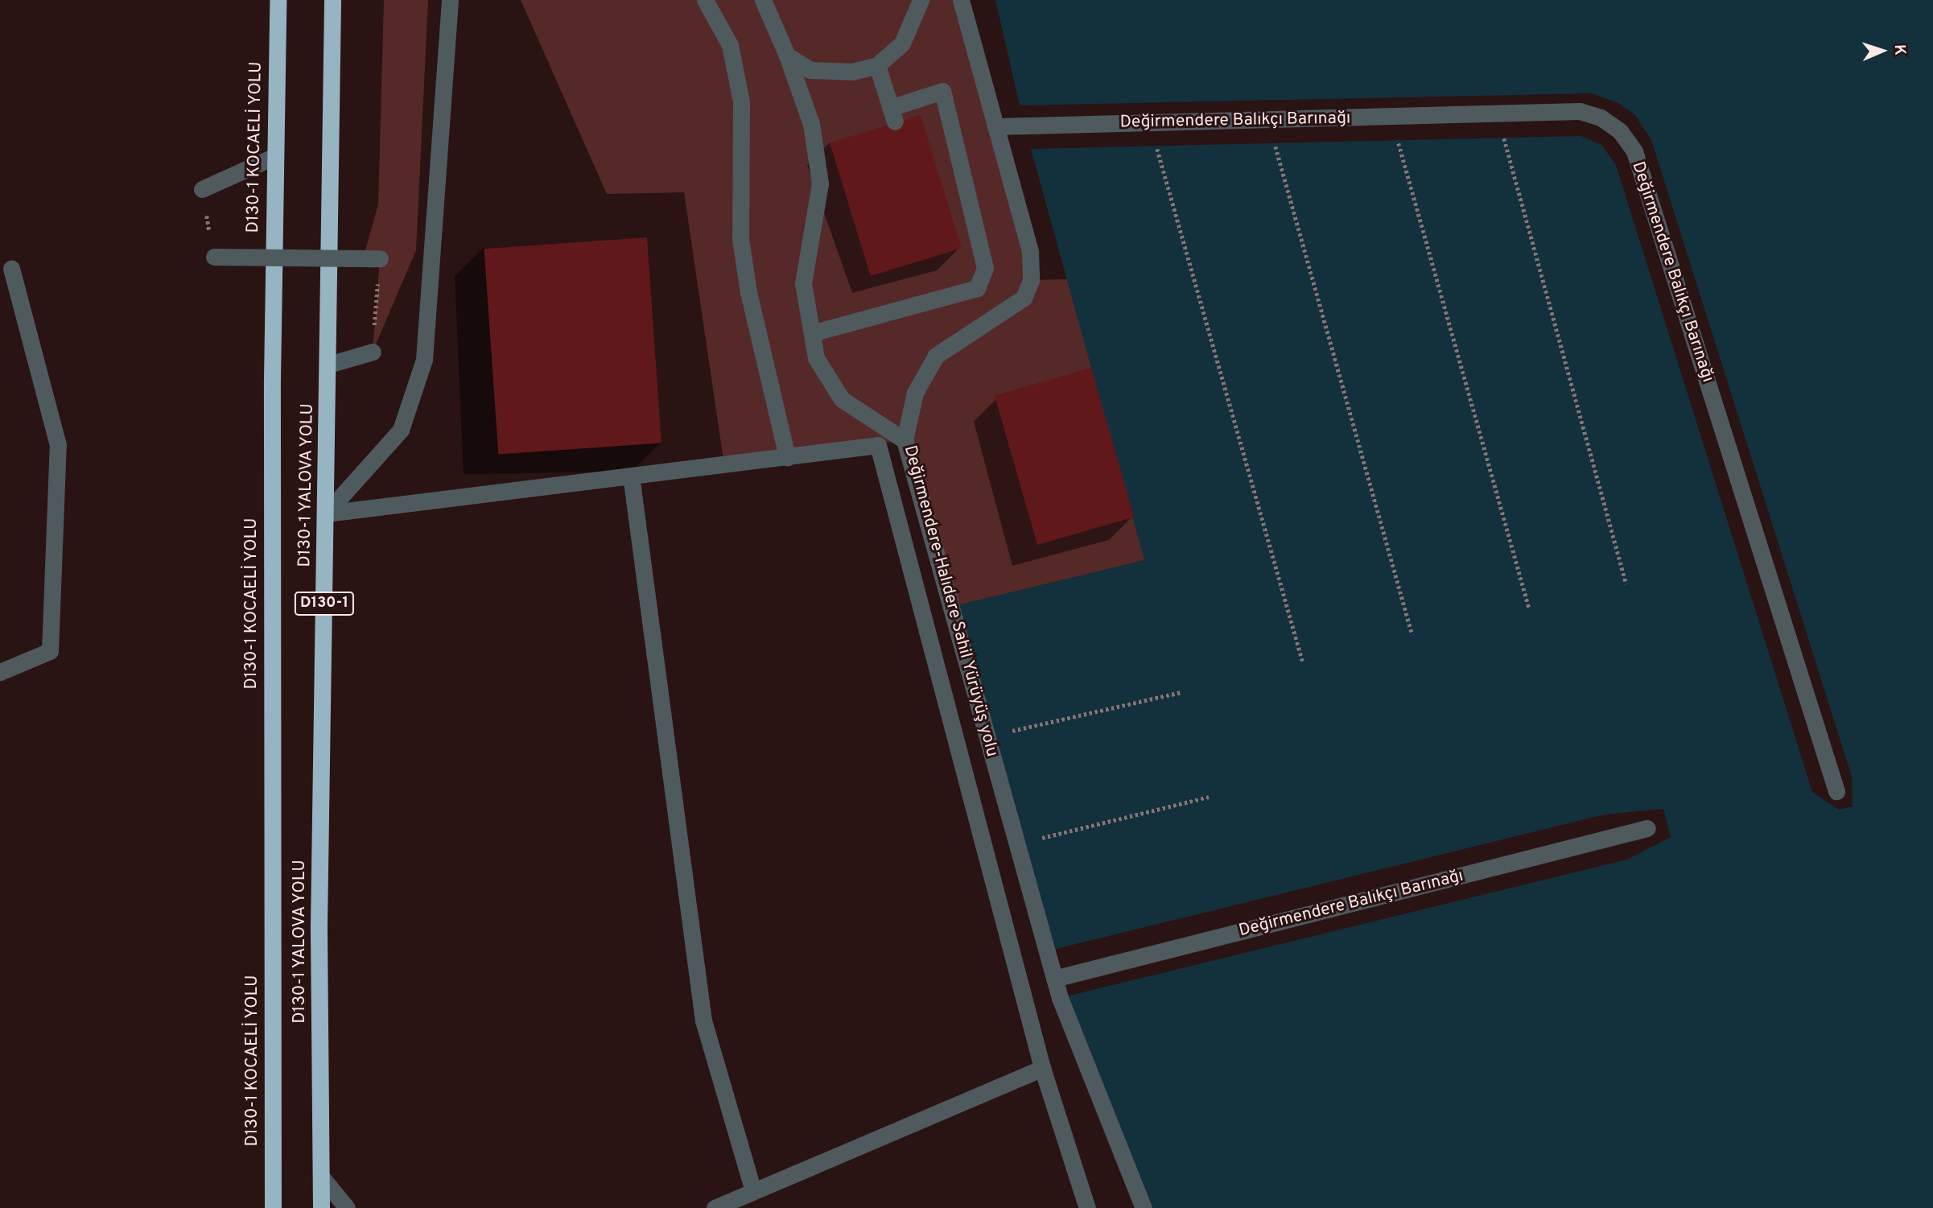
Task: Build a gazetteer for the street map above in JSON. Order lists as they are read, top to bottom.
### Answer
{
  "streets": {
    "highway": ["D130-1 KOCAELİ YOLU", "D130-1 YALOVA YOLU", "D130-1"],
    "street": ["Değirmendere Balıkçı Barınağı", "Değirmendere-Halıdere Sahil Yürüyüş yolu"]
  },
  "crossings": [
    ["Değirmendere Balıkçı Barınağı", "Değirmendere-Halıdere Sahil Yürüyüş yolu"]
  ],
  "north": "right"
}
